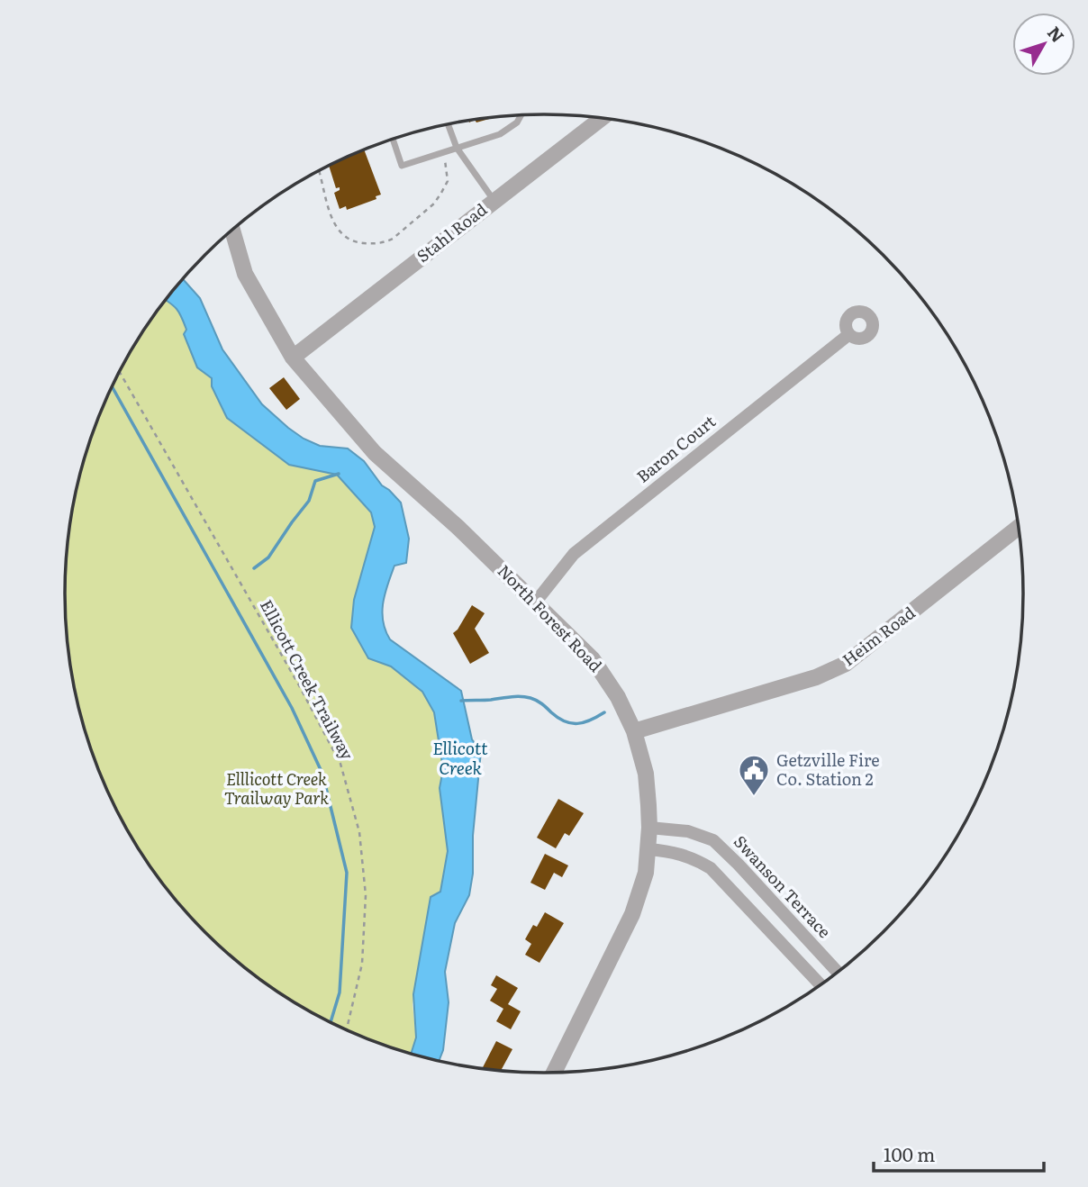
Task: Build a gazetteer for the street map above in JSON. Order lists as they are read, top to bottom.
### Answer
{
  "streets": {
    "street": [
      "Stahl Road",
      "Baron Court",
      "North Forest Road",
      "Heim Road",
      "Swanson Terrace"
    ],
    "path": ["Ellicott Creek Trailway"]
  },
  "crossings": [
    ["Stahl Road", "North Forest Road"],
    ["Baron Court", "North Forest Road"],
    ["North Forest Road", "Heim Road"],
    ["North Forest Road", "Swanson Terrace"]
  ],
  "water": ["Ellicott Creek"],
  "parks": ["Elllicott Creek Trailway Park"],
  "places": {
    "public building": ["Getzville Fire Co. Station 2"]
  },
  "scale_bar": "100 m",
  "north": "top right"
}
